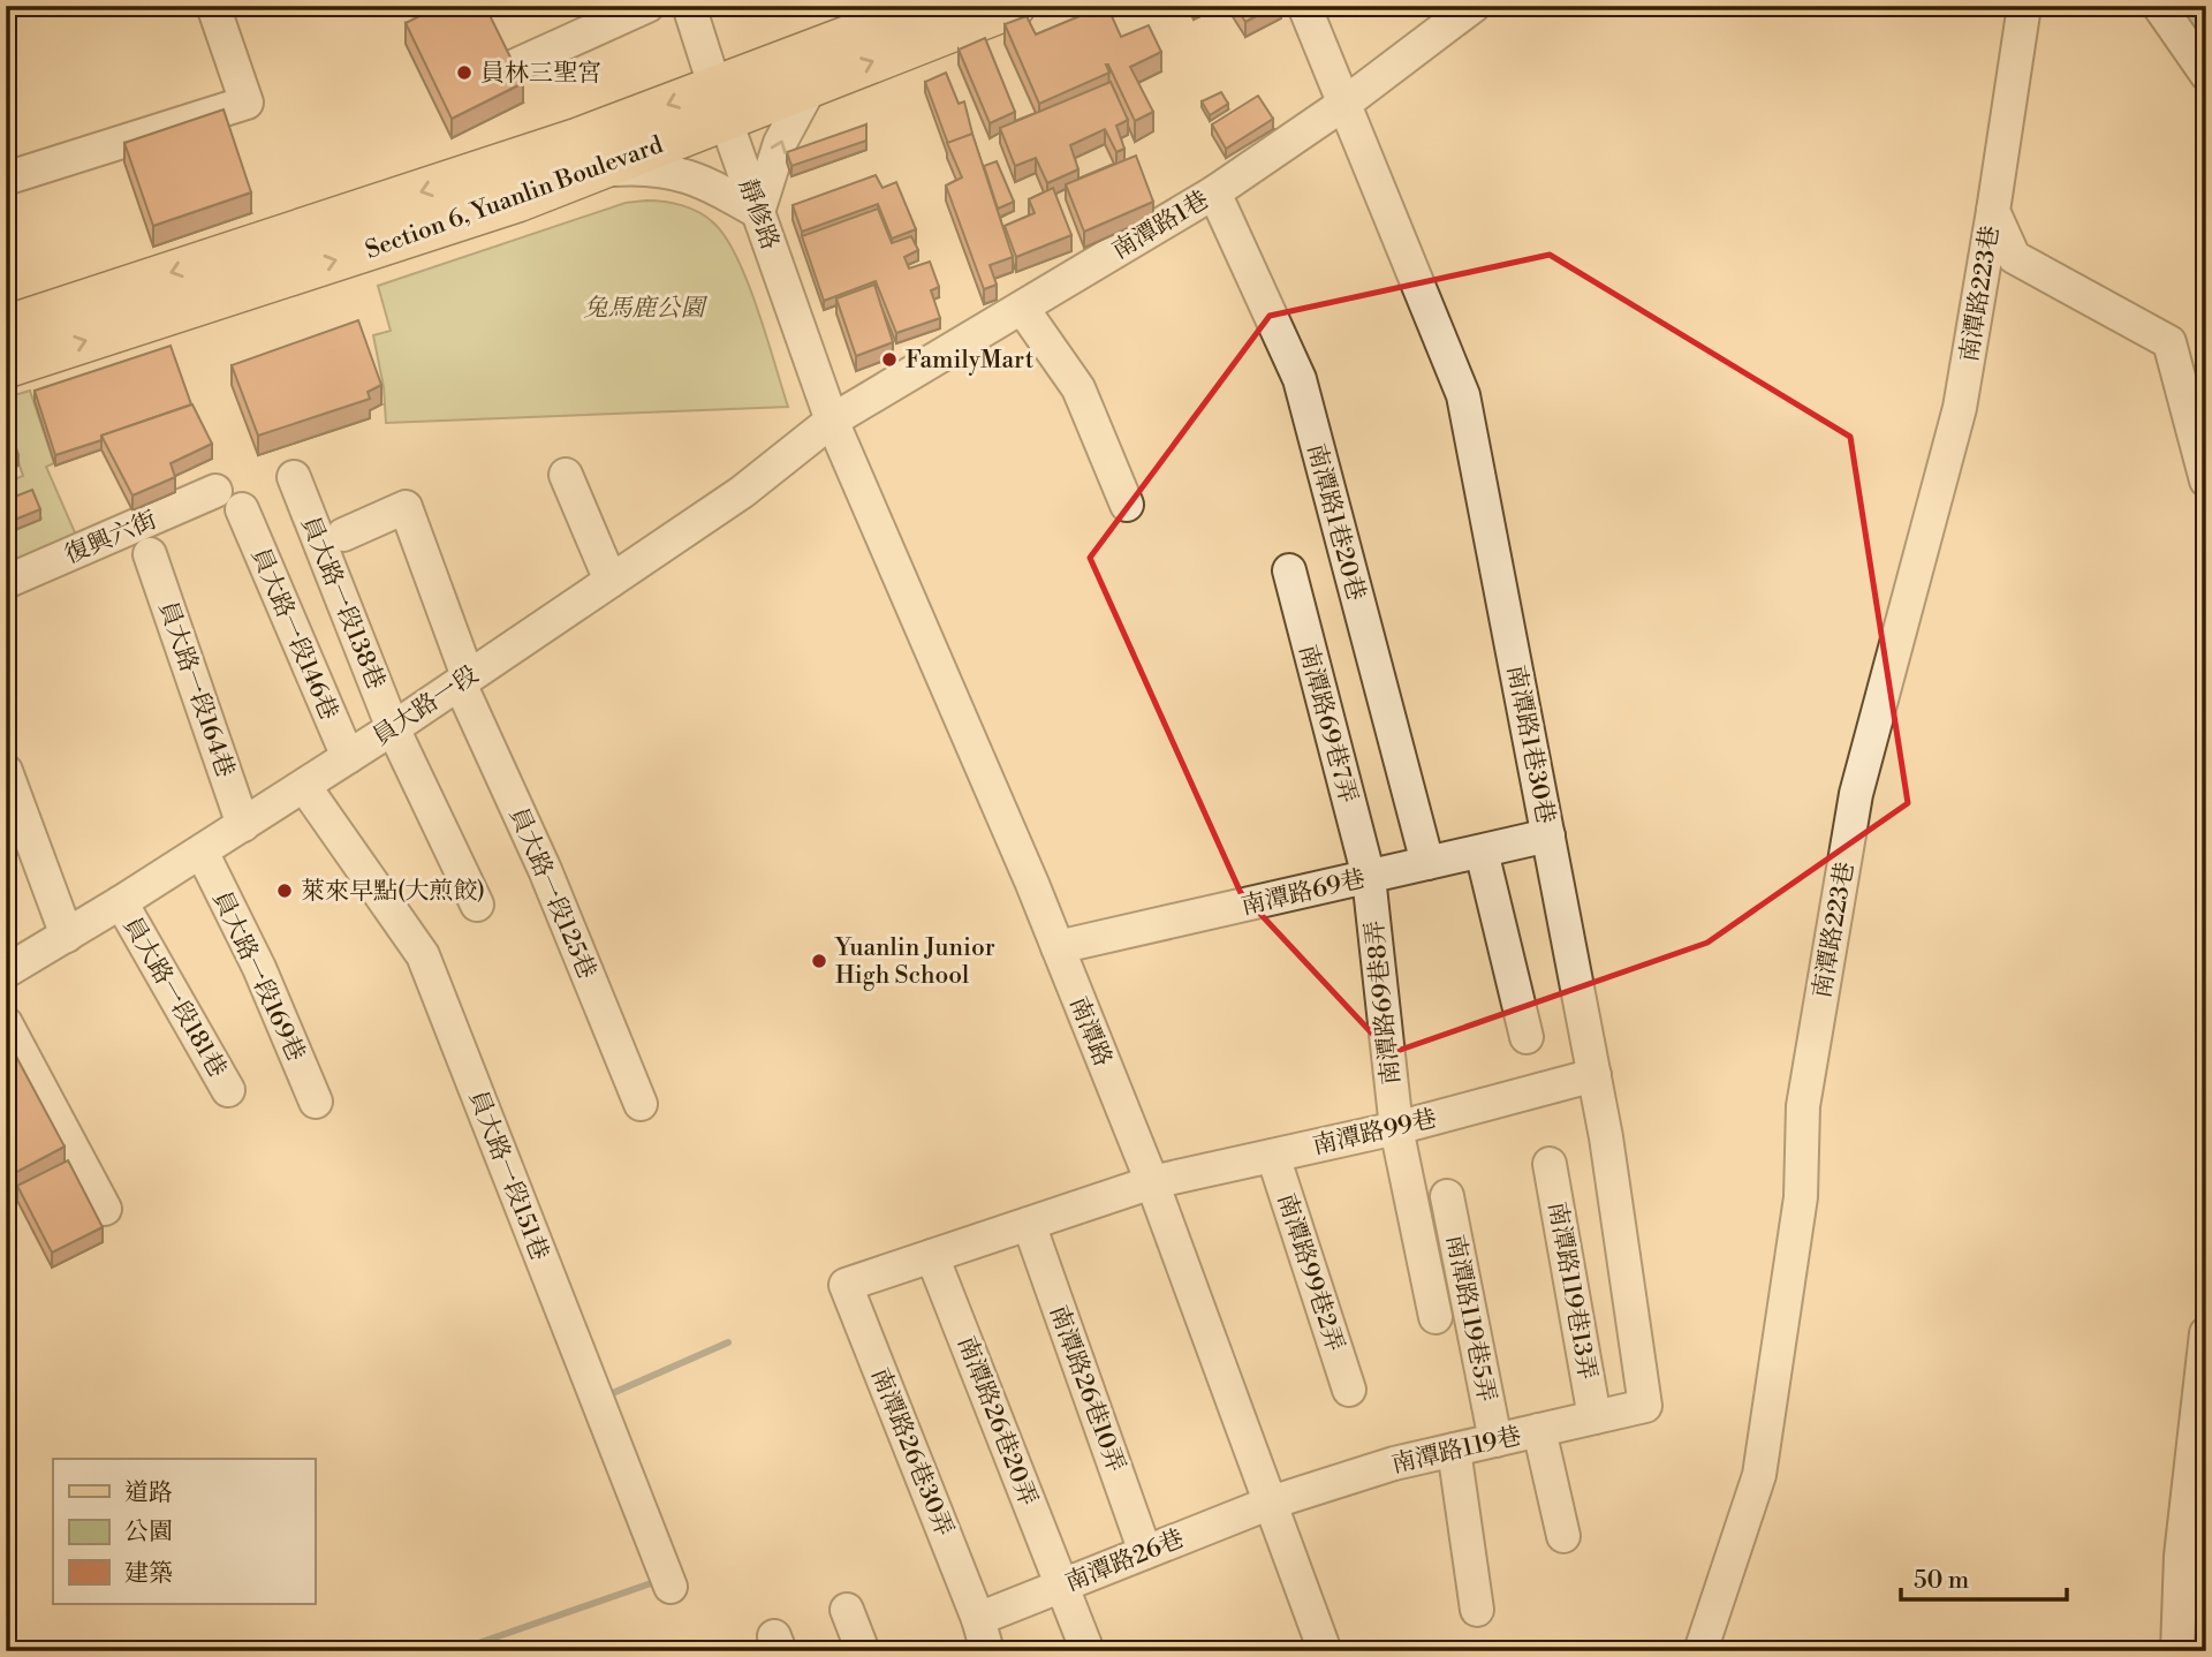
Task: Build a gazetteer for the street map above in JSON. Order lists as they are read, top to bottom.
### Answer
{
  "streets": {
    "main road": ["Section 6, Yuanlin Boulevard"],
    "street": [
      "靜修路",
      "南潭路1巷",
      "南潭路223巷",
      "南潭路1巷20巷",
      "復興六街",
      "員大路一段138巷",
      "員大路一段146巷",
      "員大路一段164巷",
      "員大路一段",
      "南潭路69巷7弄",
      "南潭路1巷30巷",
      "南潭路69巷",
      "員大路一段125巷",
      "員大路一段169巷",
      "員大路一段181巷",
      "南潭路69巷8弄",
      "南潭路",
      "南潭路99巷",
      "員大路一段151巷",
      "南潭路99巷2弄",
      "南潭路119巷13弄",
      "南潭路119巷5弄",
      "南潭路26巷10弄",
      "南潭路26巷20弄",
      "南潭路119巷",
      "南潭路26巷30弄",
      "南潭路26巷"
    ]
  },
  "crossings": [
    ["Section 6, Yuanlin Boulevard", "靜修路"],
    ["靜修路", "南潭路1巷"],
    ["靜修路", "員大路一段"],
    ["靜修路", "南潭路"],
    ["南潭路1巷", "南潭路1巷20巷"],
    ["南潭路1巷", "員大路一段"],
    ["南潭路1巷", "南潭路1巷30巷"],
    ["南潭路1巷", "南潭路"],
    ["南潭路1巷20巷", "南潭路69巷"],
    ["復興六街", "員大路一段146巷"],
    ["員大路一段138巷", "員大路一段"],
    ["員大路一段146巷", "員大路一段"],
    ["員大路一段164巷", "員大路一段"],
    ["員大路一段", "員大路一段125巷"],
    ["員大路一段", "員大路一段169巷"],
    ["員大路一段", "員大路一段181巷"],
    ["員大路一段", "南潭路"],
    ["員大路一段", "員大路一段151巷"],
    ["南潭路69巷7弄", "南潭路69巷"],
    ["南潭路69巷7弄", "南潭路69巷8弄"],
    ["南潭路1巷30巷", "南潭路69巷"],
    ["南潭路1巷30巷", "南潭路99巷"],
    ["南潭路1巷30巷", "南潭路119巷"],
    ["南潭路69巷", "南潭路69巷8弄"],
    ["南潭路69巷", "南潭路"],
    ["南潭路69巷8弄", "南潭路99巷"],
    ["南潭路", "南潭路99巷"],
    ["南潭路", "南潭路119巷"],
    ["南潭路", "南潭路26巷"],
    ["南潭路99巷", "南潭路99巷2弄"],
    ["南潭路99巷", "南潭路26巷10弄"],
    ["南潭路99巷", "南潭路26巷20弄"],
    ["南潭路99巷", "南潭路26巷30弄"],
    ["南潭路119巷13弄", "南潭路119巷"],
    ["南潭路119巷5弄", "南潭路119巷"],
    ["南潭路26巷10弄", "南潭路26巷"],
    ["南潭路26巷20弄", "南潭路26巷"],
    ["南潭路119巷", "南潭路26巷"],
    ["南潭路26巷30弄", "南潭路26巷"]
  ],
  "parks": ["兔馬鹿公園"],
  "places": [
    "員林三聖宮",
    "FamilyMart",
    "萊來早點(大煎餃)",
    "Yuanlin Junior High School"
  ],
  "legend": ["道路", "公園", "建築"],
  "scale_bar": "50 m"
}
